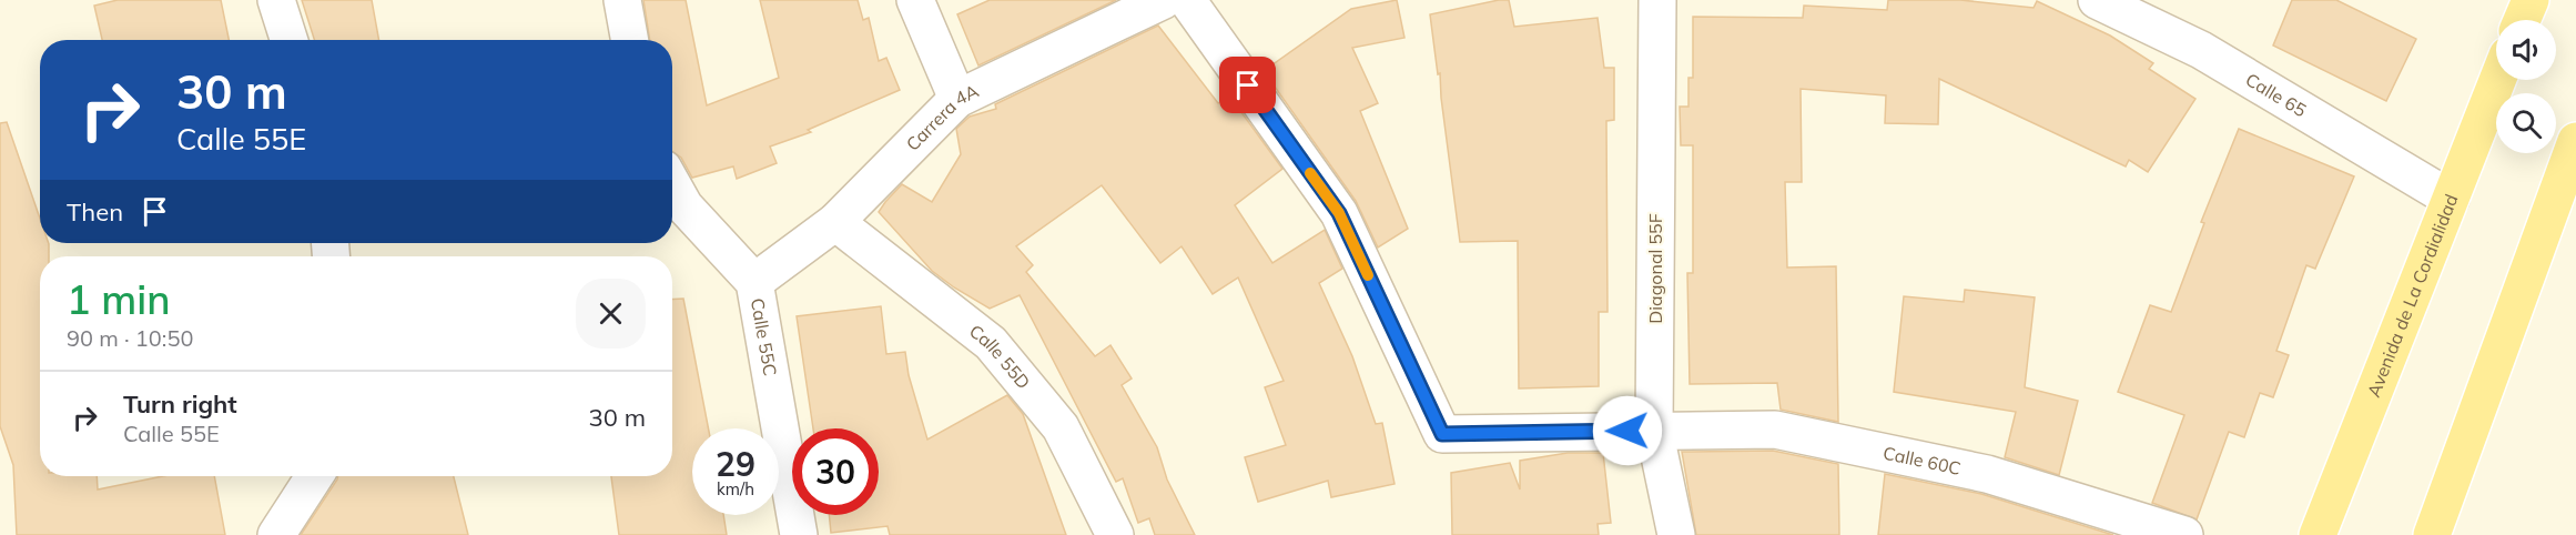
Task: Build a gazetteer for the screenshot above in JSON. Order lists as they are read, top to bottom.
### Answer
{
  "streets": {
    "main road": ["Avenida de La Cordialidad"],
    "street": [
      "Calle 65",
      "Carrera 4A",
      "Diagonal 55F",
      "Calle 55C",
      "Calle 55D",
      "Calle 60C"
    ]
  },
  "crossings": [
    ["Calle 65", "Avenida de La Cordialidad"],
    ["Carrera 4A", "Calle 55C"],
    ["Carrera 4A", "Calle 55D"],
    ["Diagonal 55F", "Calle 60C"]
  ],
  "page": {
    "turn": ["30 m", "Calle 55E"],
    "then": "Then",
    "heading": ["1 min", "90 m · 10:50"],
    "list": [
      {
        "name": "Turn right",
        "note": "Calle 55E",
        "value": "30 m"
      }
    ],
    "speed": "29 km/h",
    "limit": "30"
  }
}
